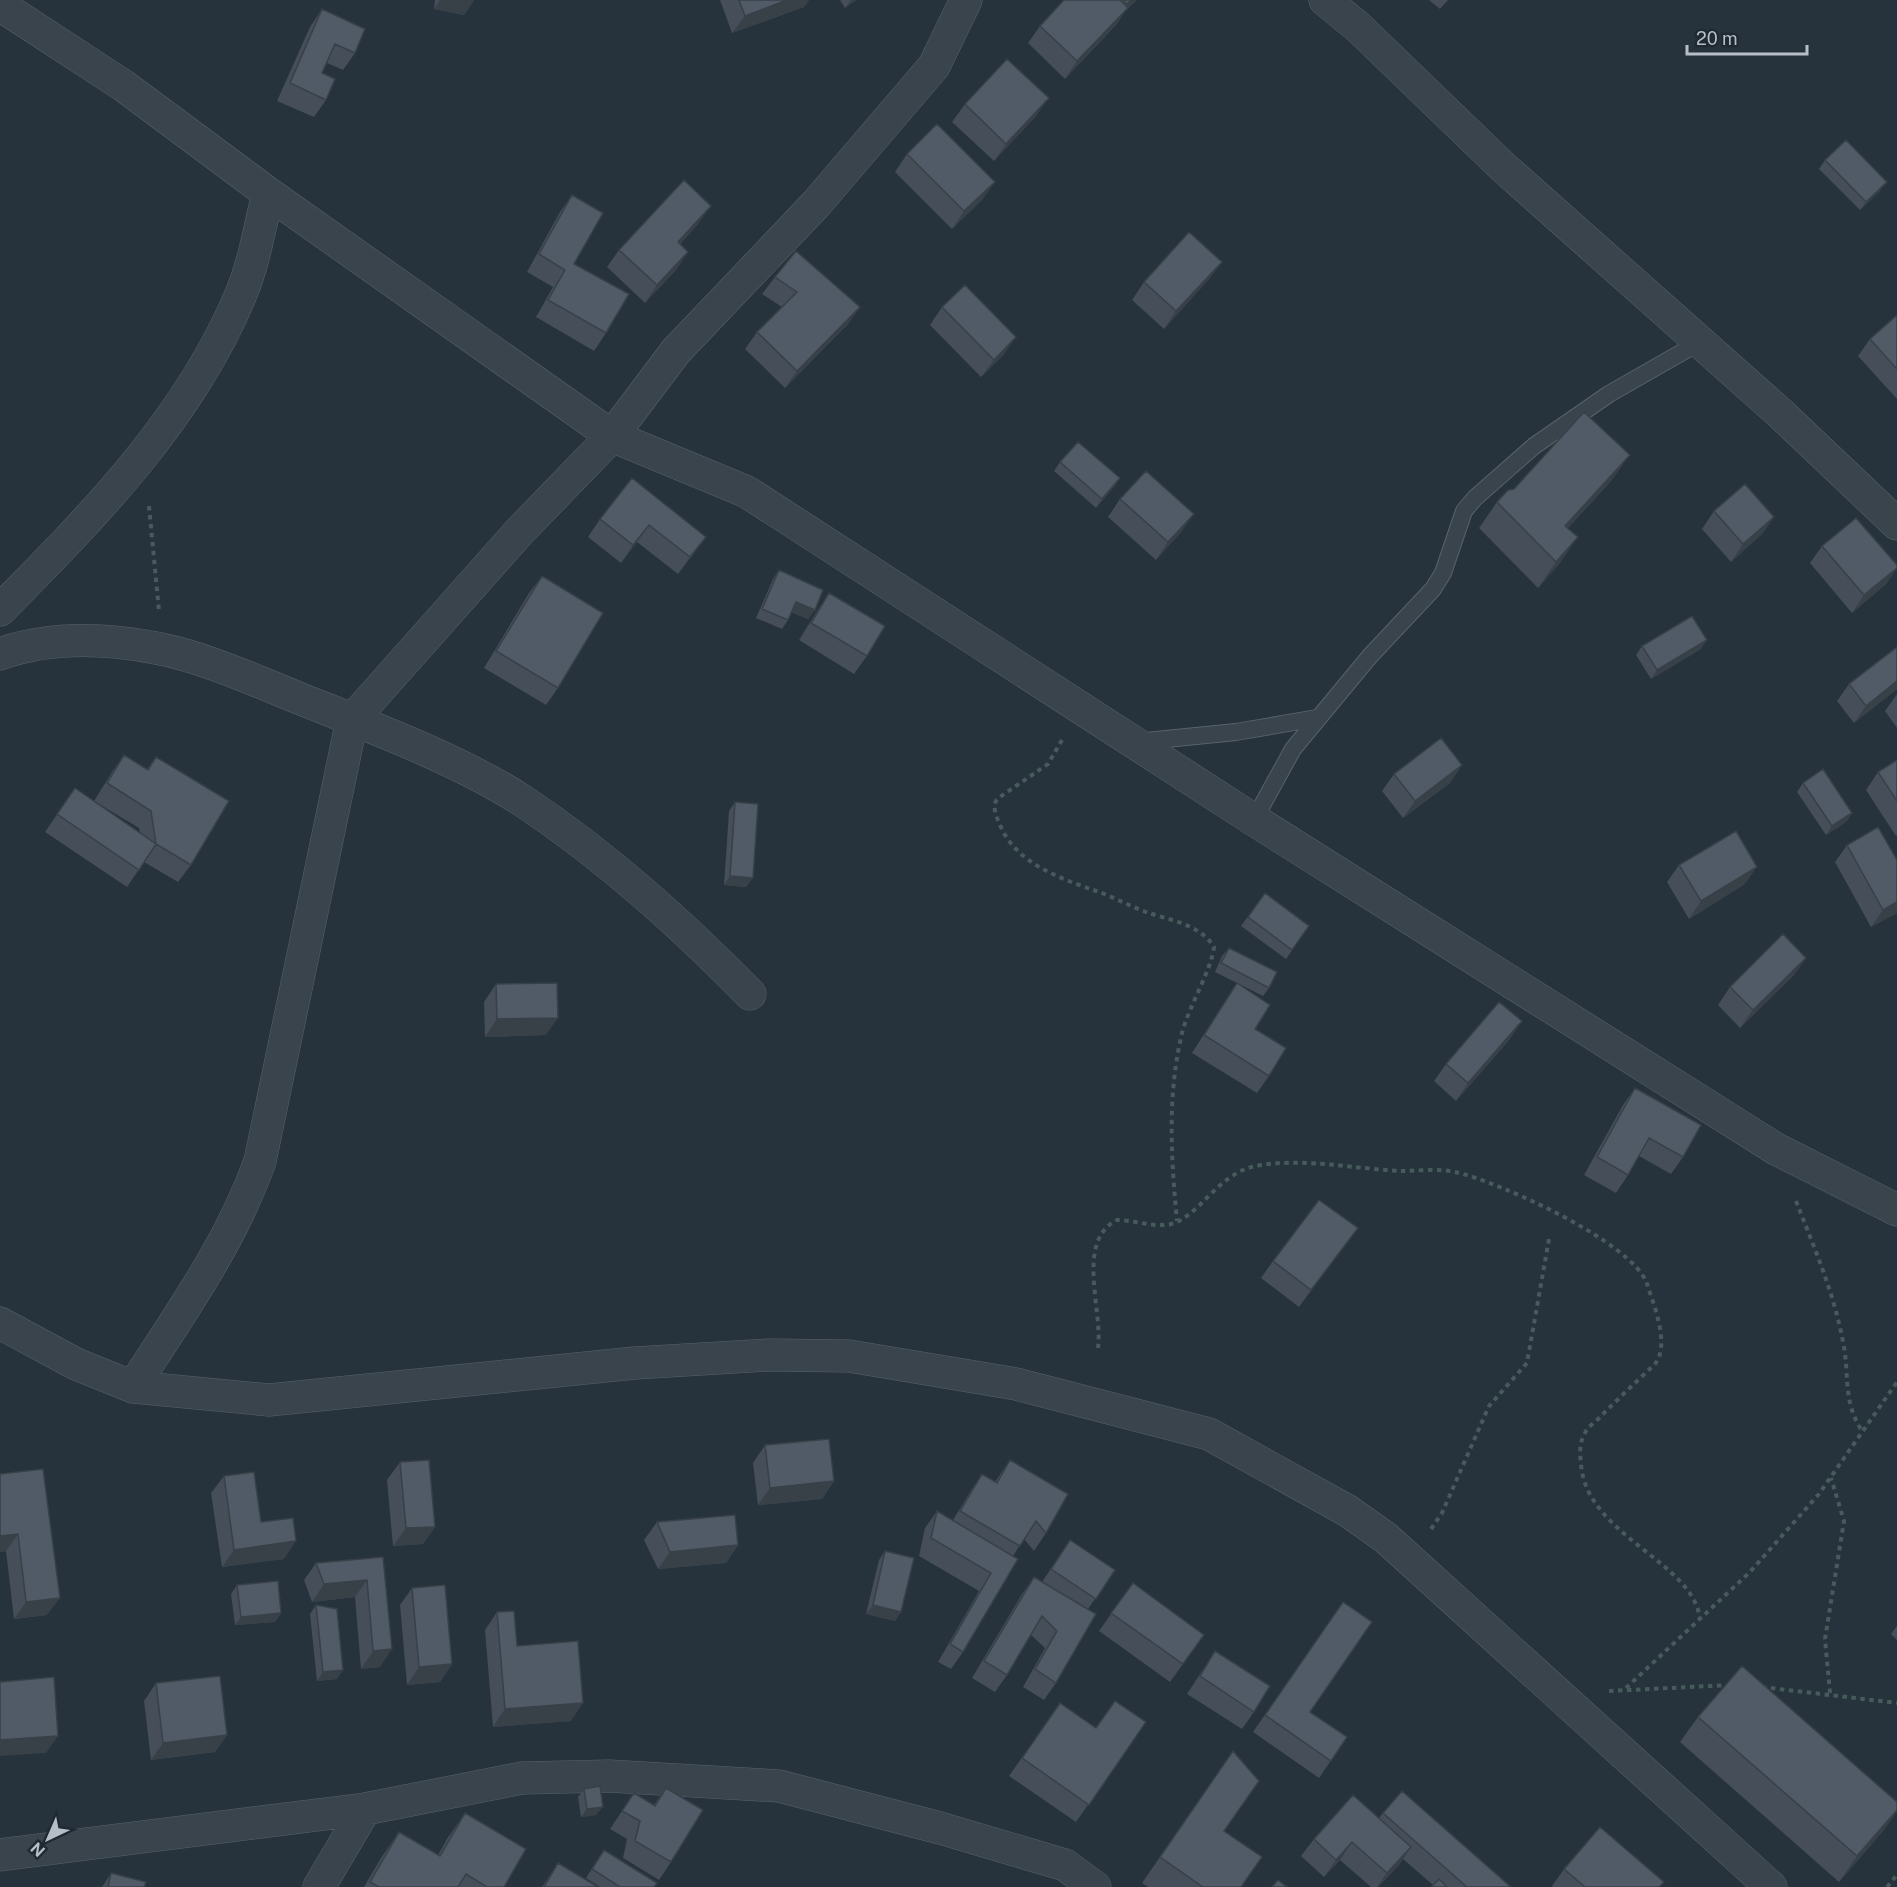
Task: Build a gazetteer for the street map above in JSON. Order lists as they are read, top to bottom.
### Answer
{
  "scale_bar": "20 m",
  "north": "bottom left"
}
